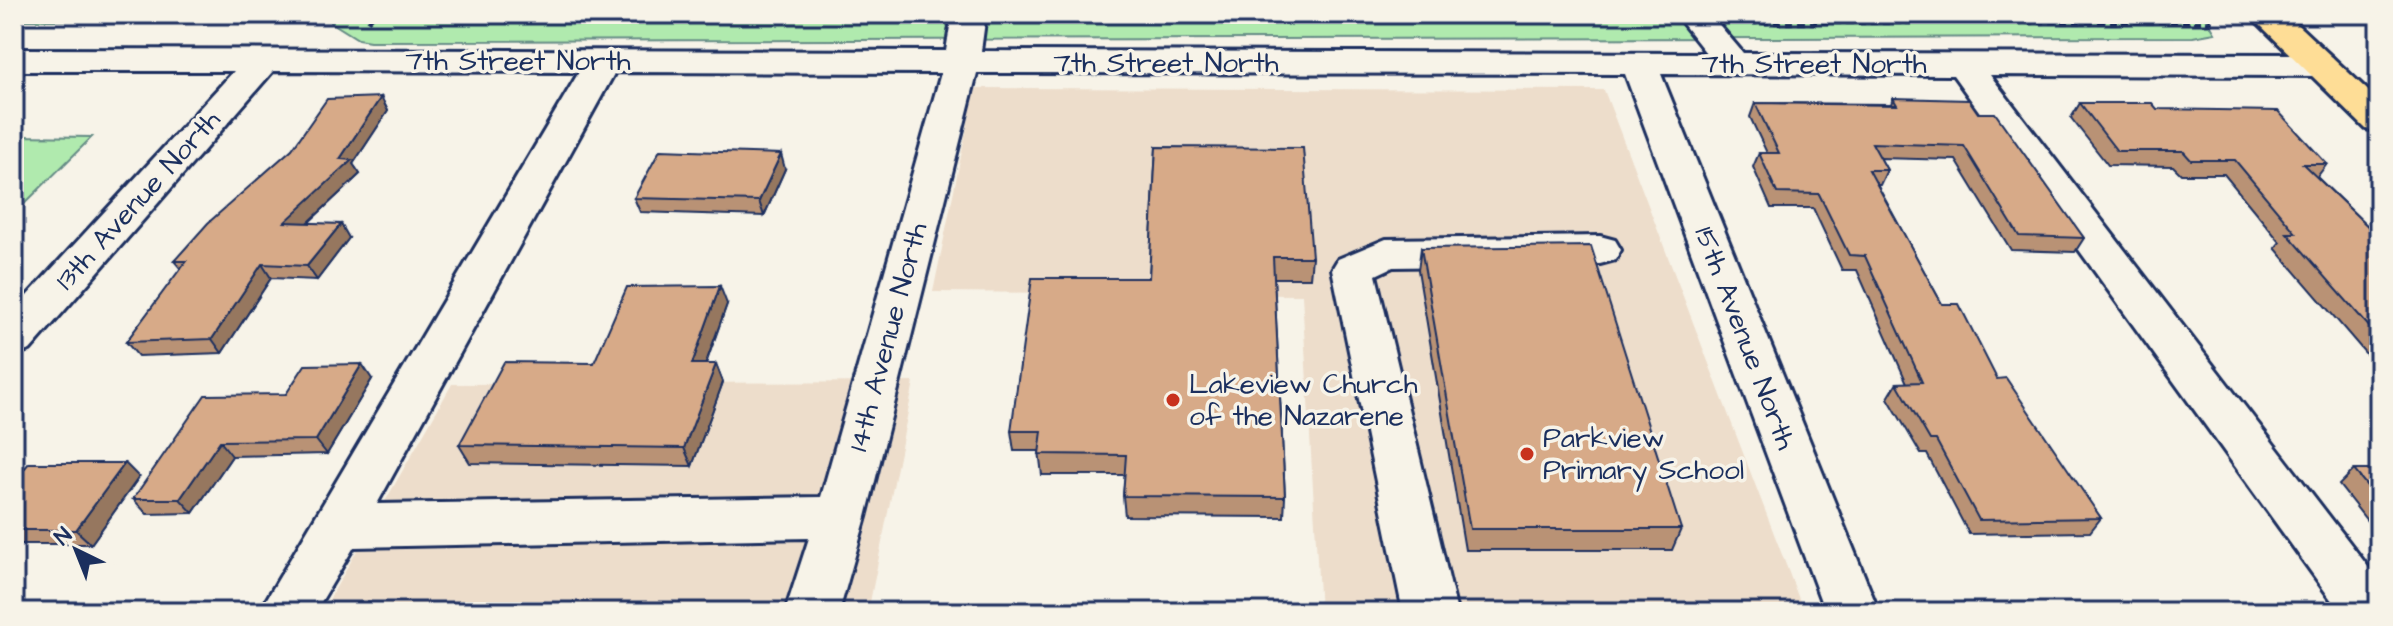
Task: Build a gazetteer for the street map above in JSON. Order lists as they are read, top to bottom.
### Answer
{
  "streets": {
    "street": [
      "7th Street North",
      "13th Avenue North",
      "14th Avenue North",
      "15th Avenue North"
    ]
  },
  "crossings": [
    ["7th Street North", "13th Avenue North"],
    ["7th Street North", "14th Avenue North"],
    ["7th Street North", "15th Avenue North"]
  ],
  "places": ["Lakeview Church of the Nazarene", "Parkview Primary School"],
  "north": "top left"
}
